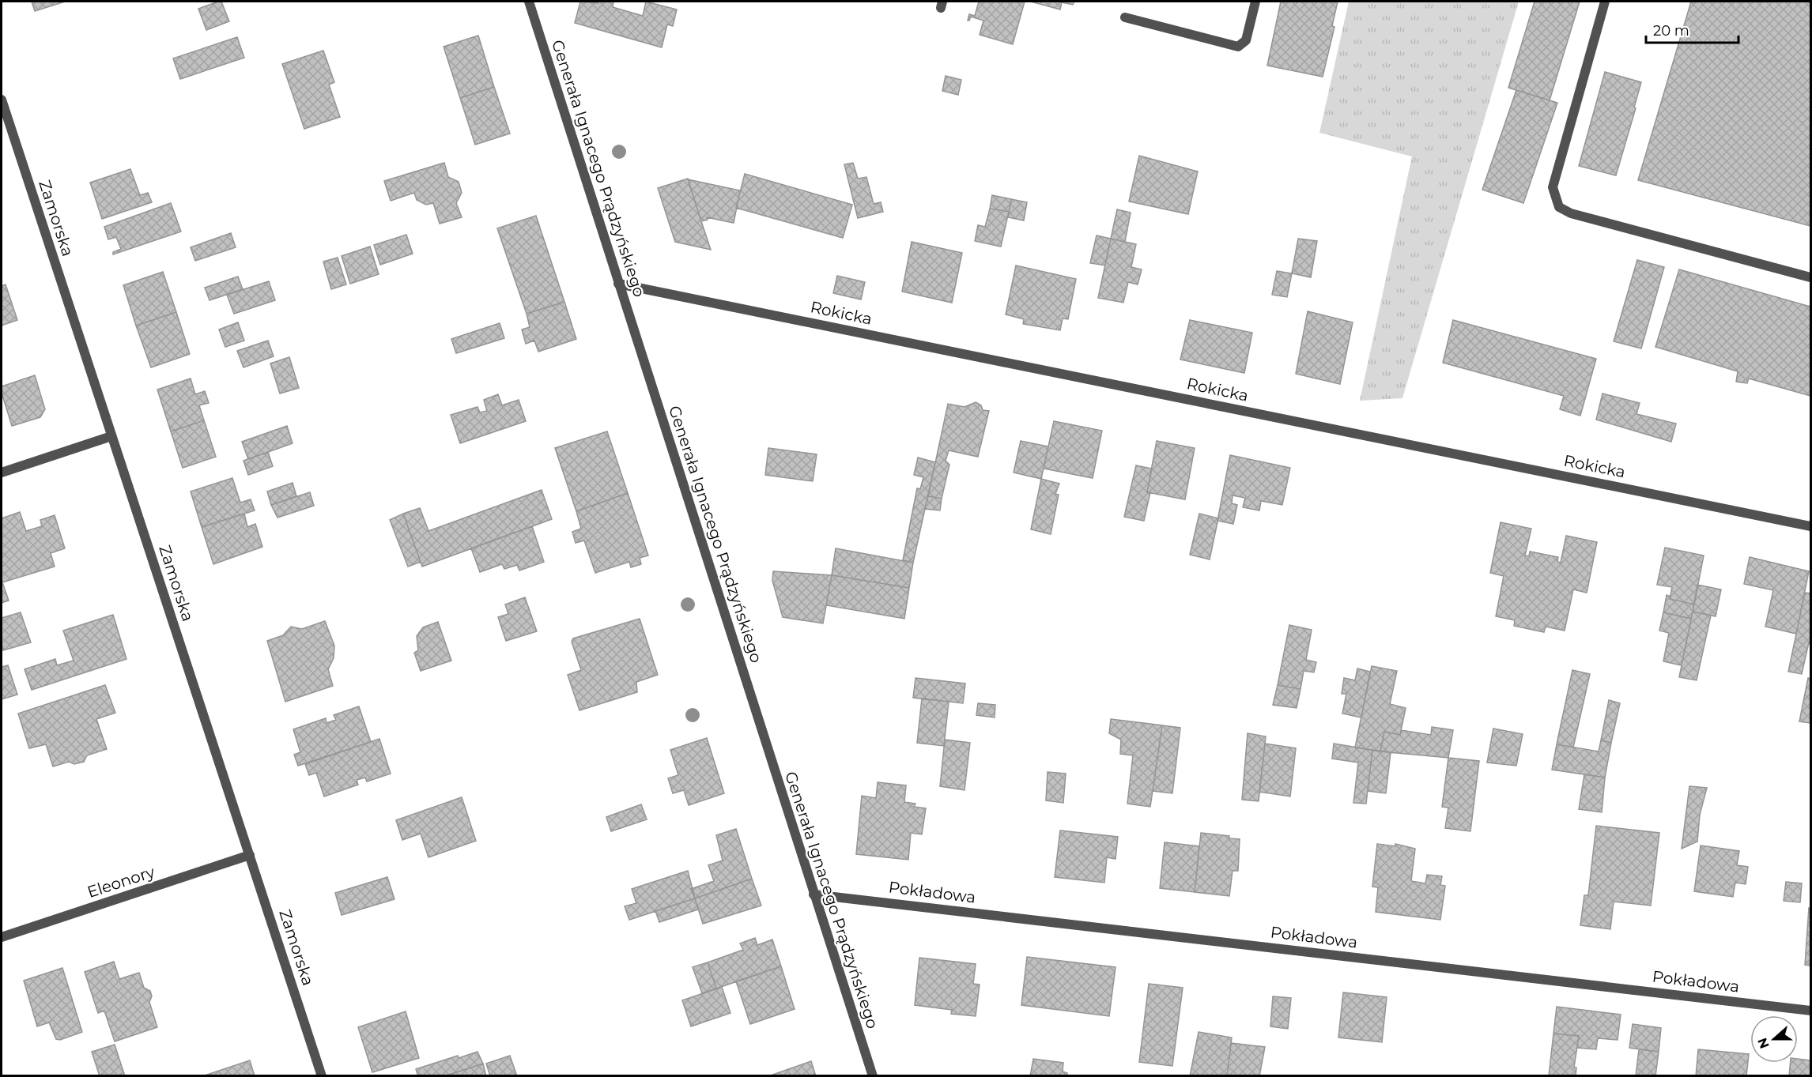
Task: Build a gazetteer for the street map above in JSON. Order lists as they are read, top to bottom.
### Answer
{
  "streets": {
    "street": [
      "Generała Ignacego Prądzyńskiego",
      "Zamorska",
      "Rokicka",
      "Eleonory",
      "Pokładowa"
    ]
  },
  "crossings": [
    ["Generała Ignacego Prądzyńskiego", "Rokicka"],
    ["Generała Ignacego Prądzyńskiego", "Pokładowa"],
    ["Zamorska", "Eleonory"]
  ],
  "scale_bar": "20 m",
  "north": "left"
}
